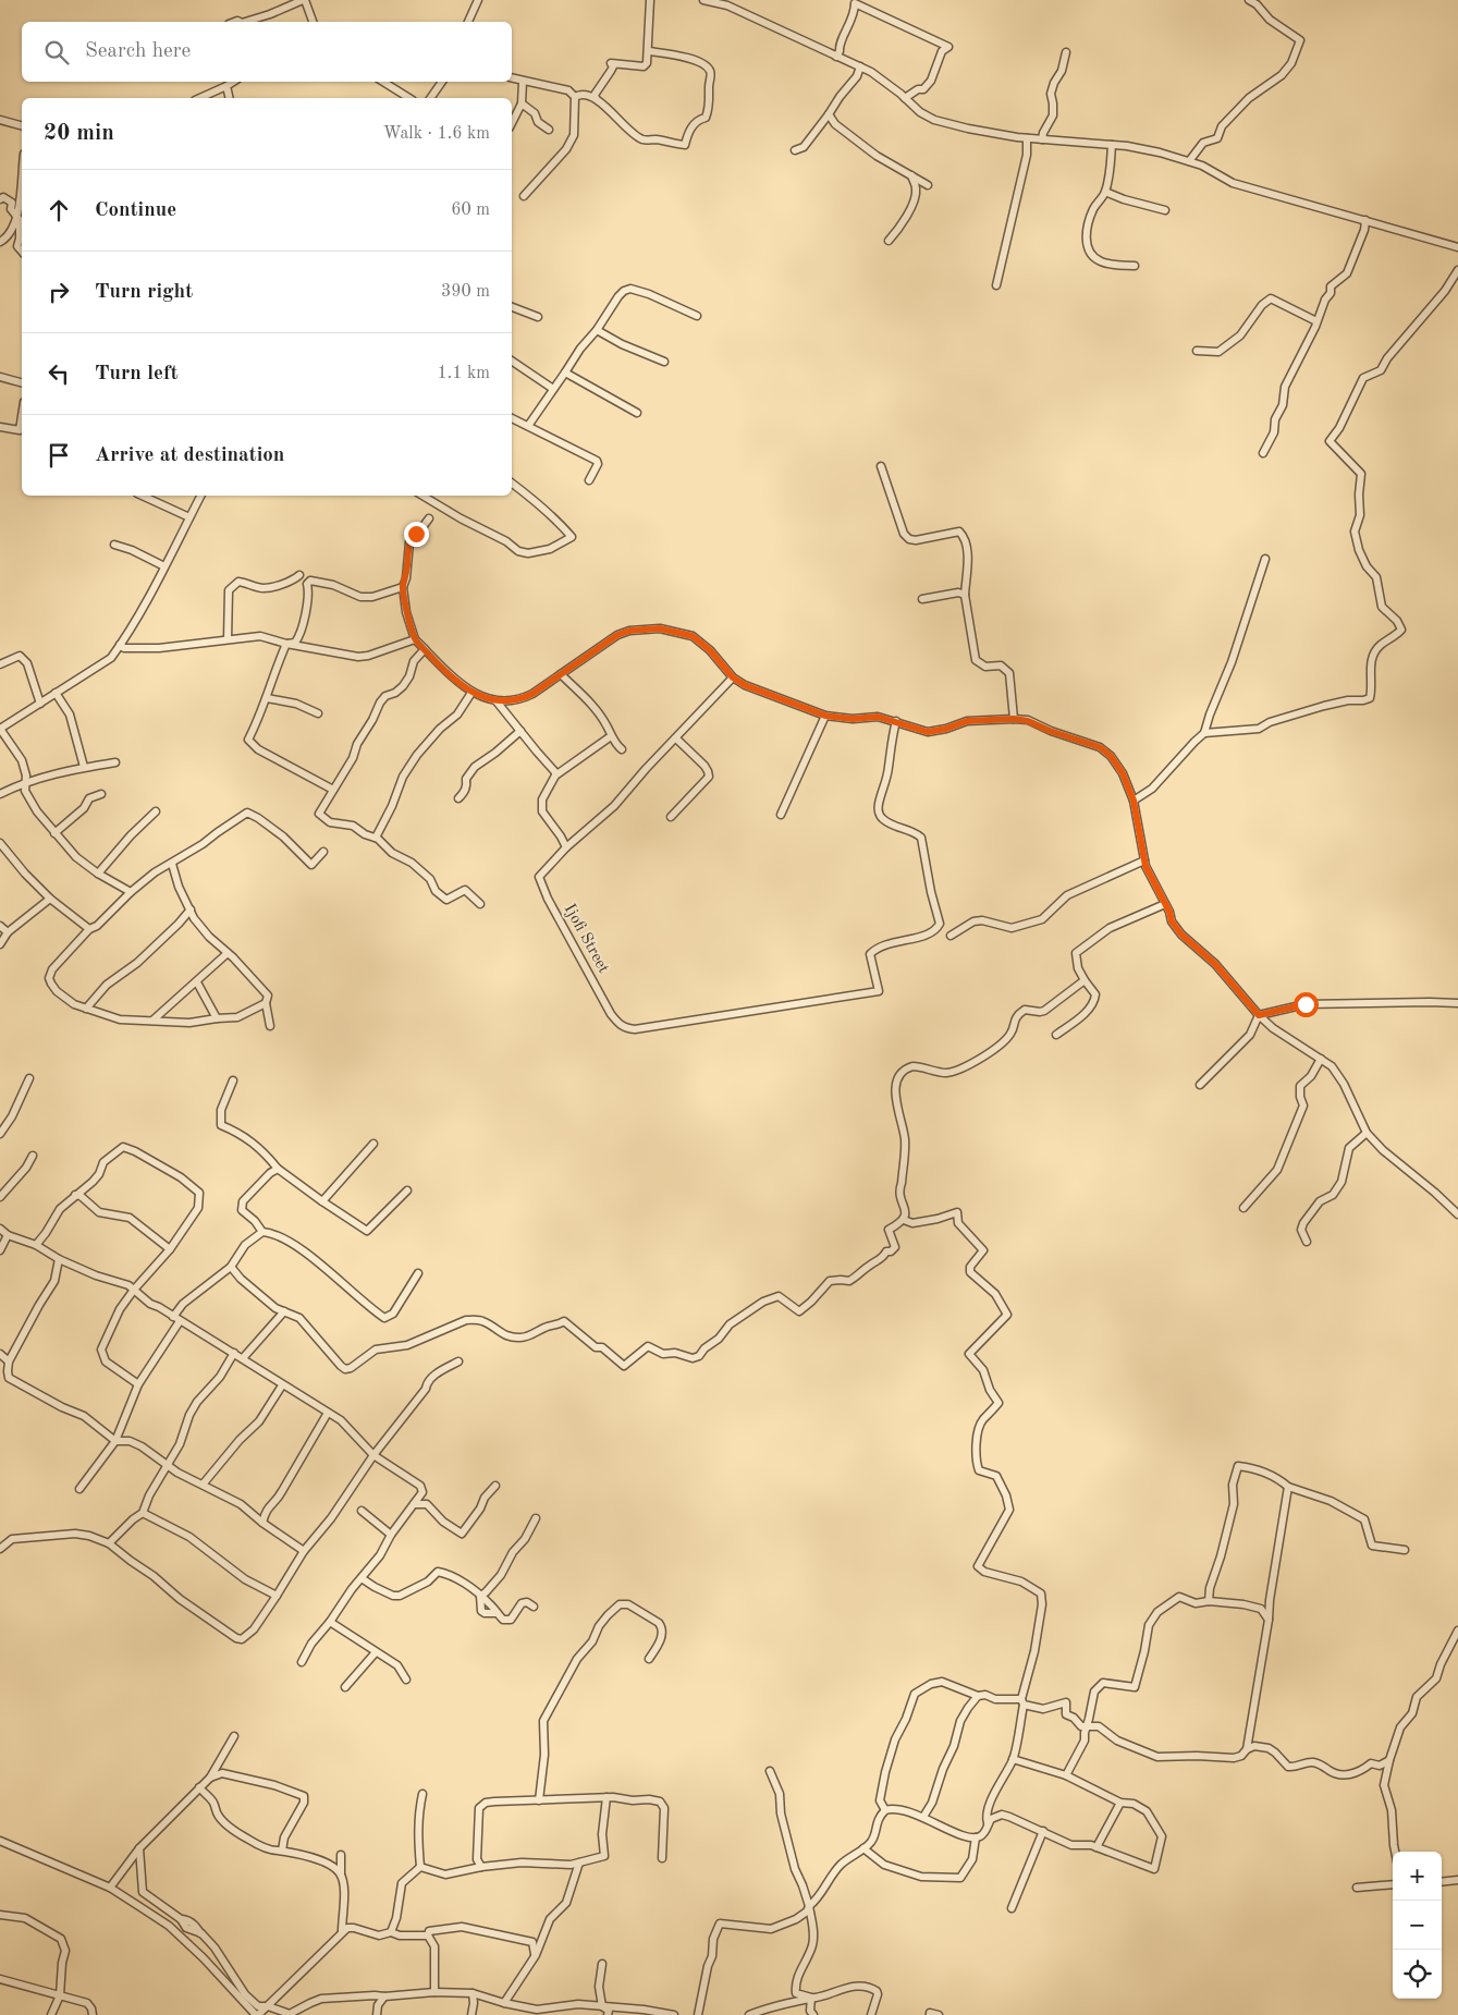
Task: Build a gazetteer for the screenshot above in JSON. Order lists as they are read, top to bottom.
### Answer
{
  "streets": {
    "street": ["Ijofi Street"]
  },
  "page": {
    "search": "Search here",
    "heading": ["20 min", "Walk · 1.6 km"],
    "list": [
      ["Continue", "60 m"],
      ["Turn right", "390 m"],
      ["Turn left", "1.1 km"],
      "Arrive at destination"
    ],
    "map_buttons": ["+", "−"]
  }
}
